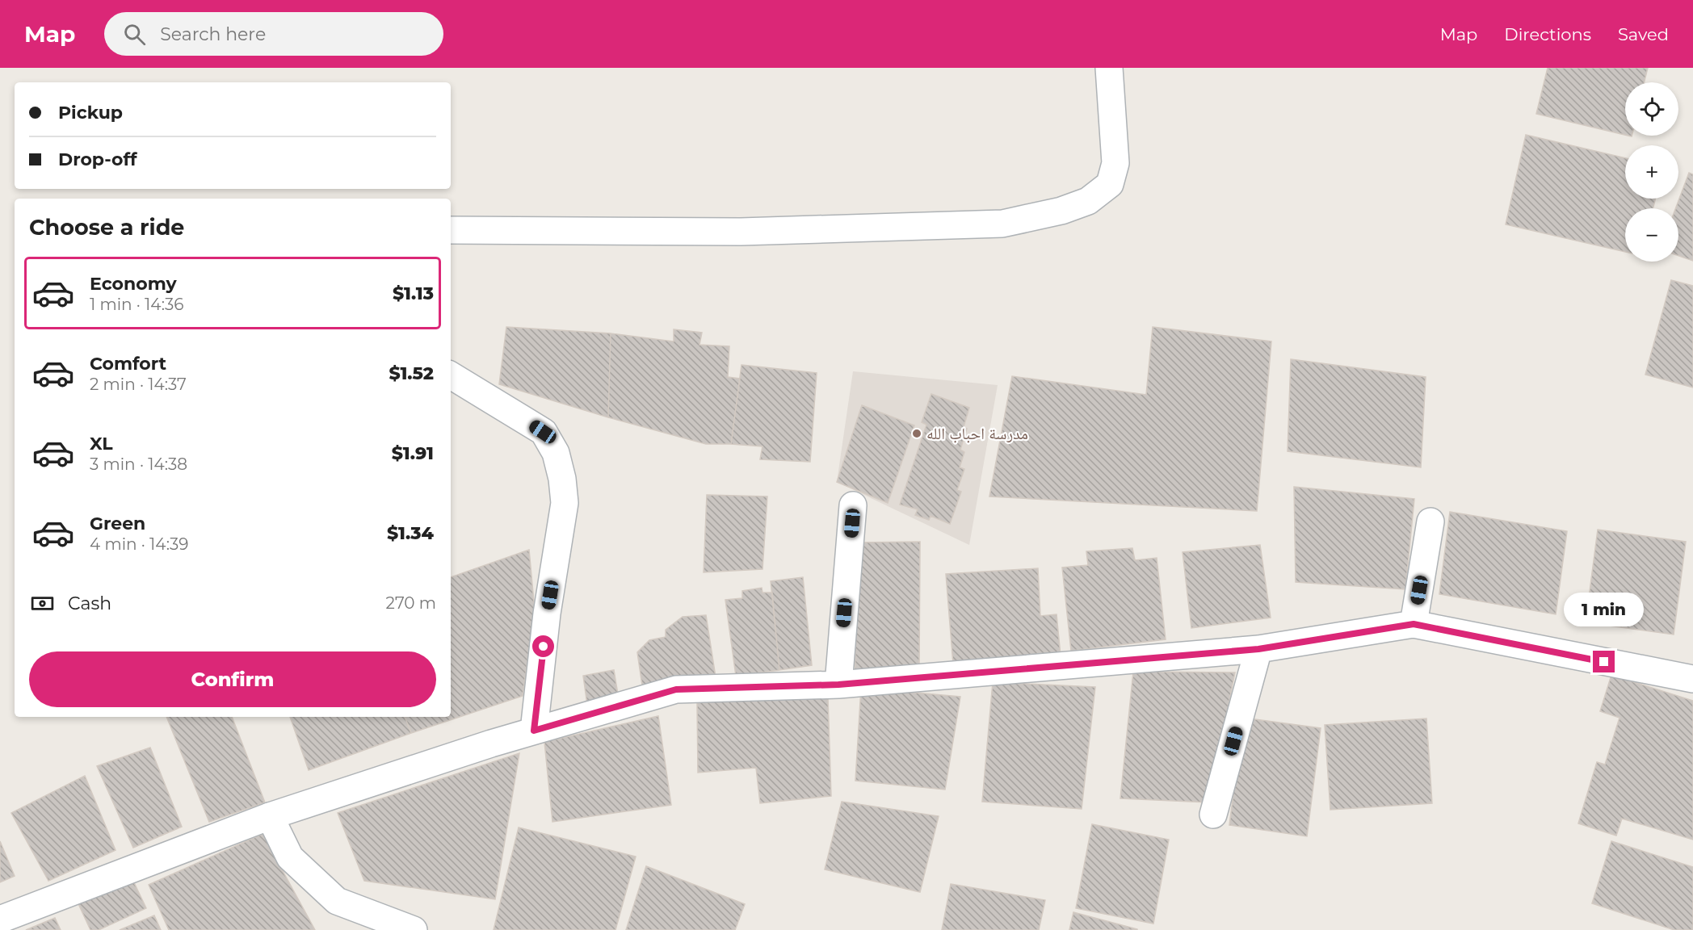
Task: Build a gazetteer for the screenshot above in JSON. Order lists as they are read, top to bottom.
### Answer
{
  "places": ["مدرسة احباب الله"],
  "page": {
    "header": "Map",
    "search": "Search here",
    "nav": ["Map", "Directions", "Saved"],
    "map_buttons": ["+", "−"],
    "banner": ["Pickup", "Drop-off"],
    "heading": "Choose a ride",
    "list": [
      {
        "name": "Economy",
        "note": "1 min · 14:36",
        "value": "$1.13"
      },
      {
        "name": "Comfort",
        "note": "2 min · 14:37",
        "value": "$1.52"
      },
      {
        "name": "XL",
        "note": "3 min · 14:38",
        "value": "$1.91"
      },
      {
        "name": "Green",
        "note": "4 min · 14:39",
        "value": "$1.34"
      }
    ],
    "pay": ["Cash", "270 m"],
    "bubble": "1 min",
    "buttons": "Confirm"
  }
}
